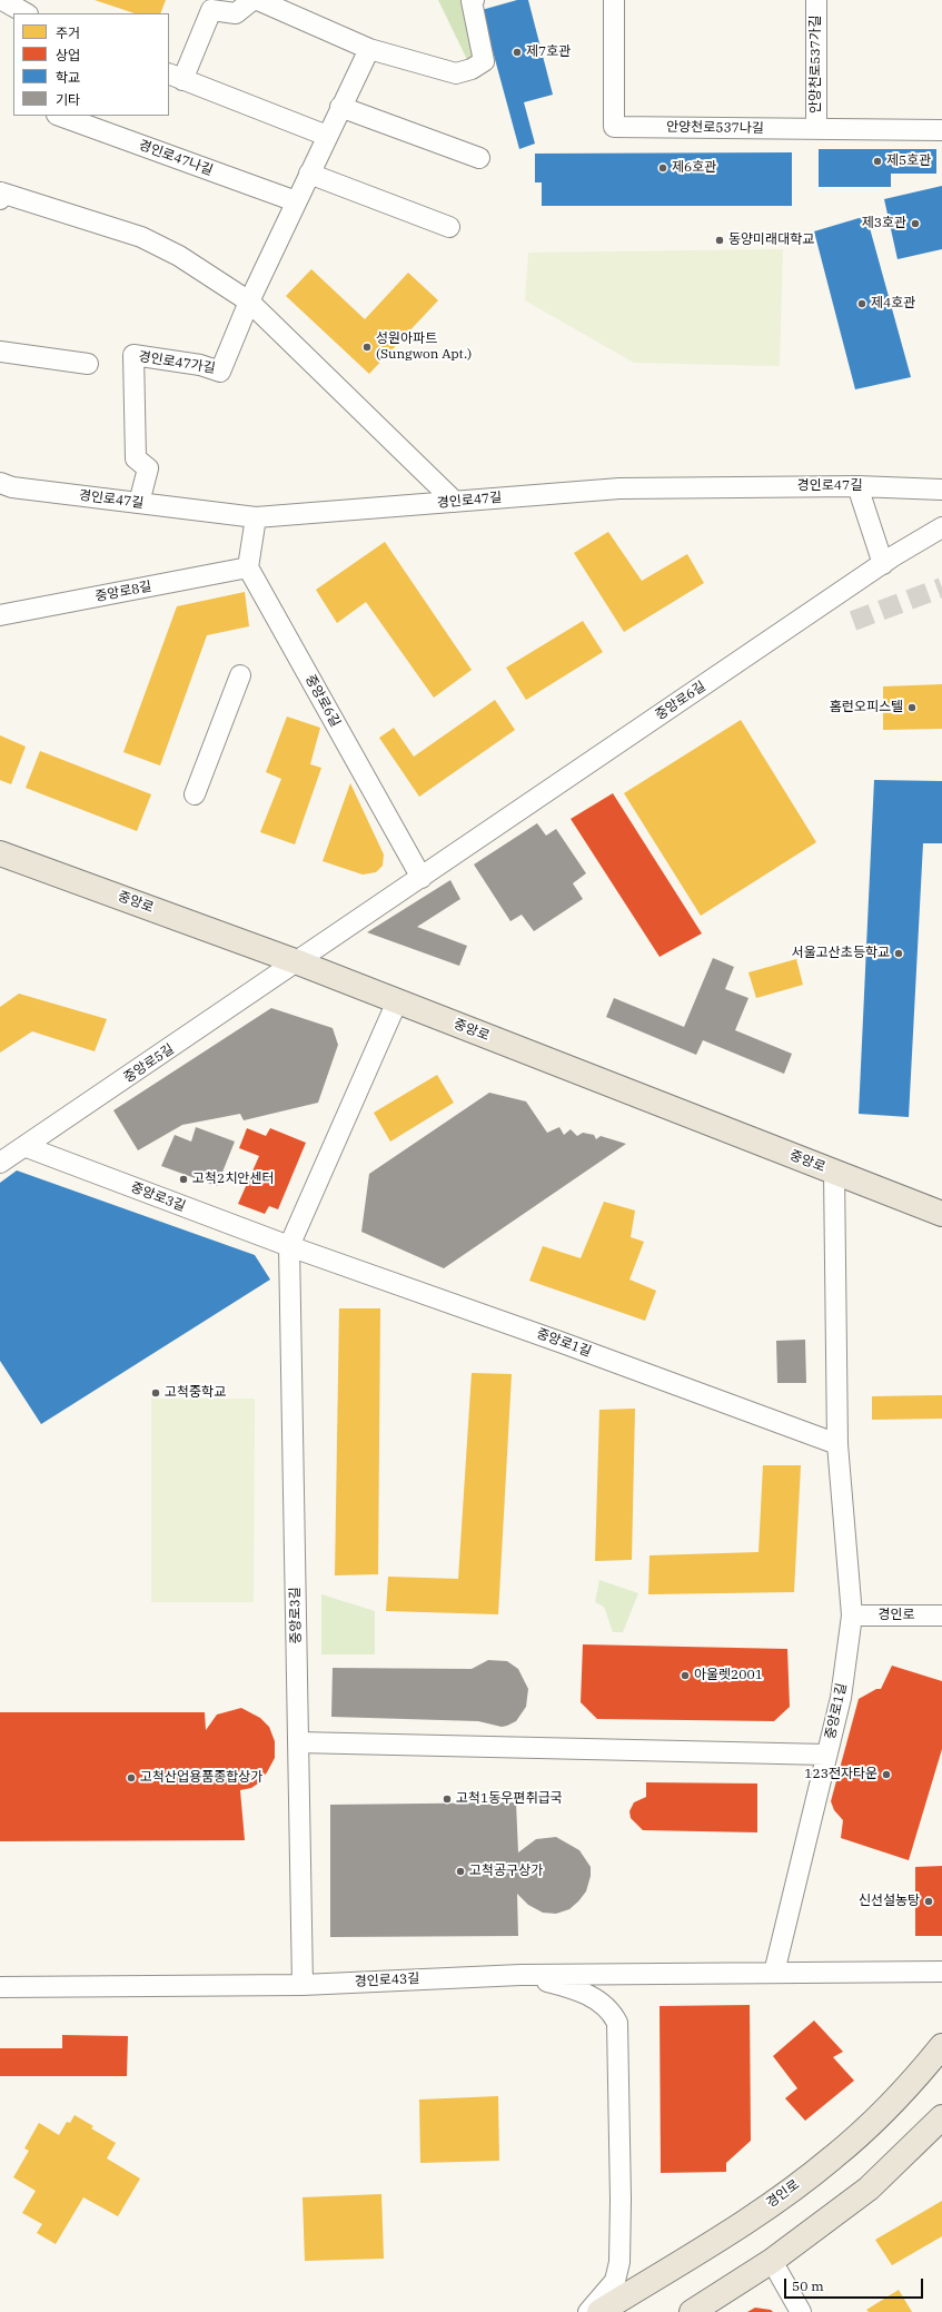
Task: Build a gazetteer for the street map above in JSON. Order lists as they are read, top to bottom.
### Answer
{
  "streets": {
    "main road": ["중앙로", "경인로"],
    "street": [
      "안양천로537가길",
      "안양천로537나길",
      "경인로47나길",
      "경인로47가길",
      "경인로47길",
      "중앙로8길",
      "중앙로6길",
      "중앙로5길",
      "중앙로3길",
      "중앙로1길",
      "경인로43길"
    ]
  },
  "crossings": [
    ["안양천로537가길", "안양천로537나길"],
    ["경인로47가길", "경인로47길"],
    ["중앙로8길", "중앙로6길"],
    ["중앙로6길", "중앙로"],
    ["중앙로6길", "중앙로5길"],
    ["중앙로", "중앙로5길"],
    ["중앙로", "중앙로3길"],
    ["중앙로", "중앙로1길"],
    ["중앙로5길", "중앙로3길"],
    ["중앙로3길", "중앙로1길"],
    ["중앙로3길", "경인로43길"],
    ["중앙로1길", "경인로"],
    ["중앙로1길", "경인로43길"]
  ],
  "places": [
    "제7호관",
    "제5호관",
    "제6호관",
    "제3호관",
    "동양미래대학교",
    "제4호관",
    "성원아파트 (Sungwon Apt.)",
    "홈런오피스텔",
    "서울고산초등학교",
    "고척2치안센터",
    "고척중학교",
    "아울렛2001",
    "123전자타운",
    "고척산업용품종합상가",
    "고척1동우편취급국",
    "고척공구상가",
    "신선설농탕"
  ],
  "legend": [
    "주거",
    "상업",
    "학교",
    "기타"
  ],
  "scale_bar": "50 m"
}
